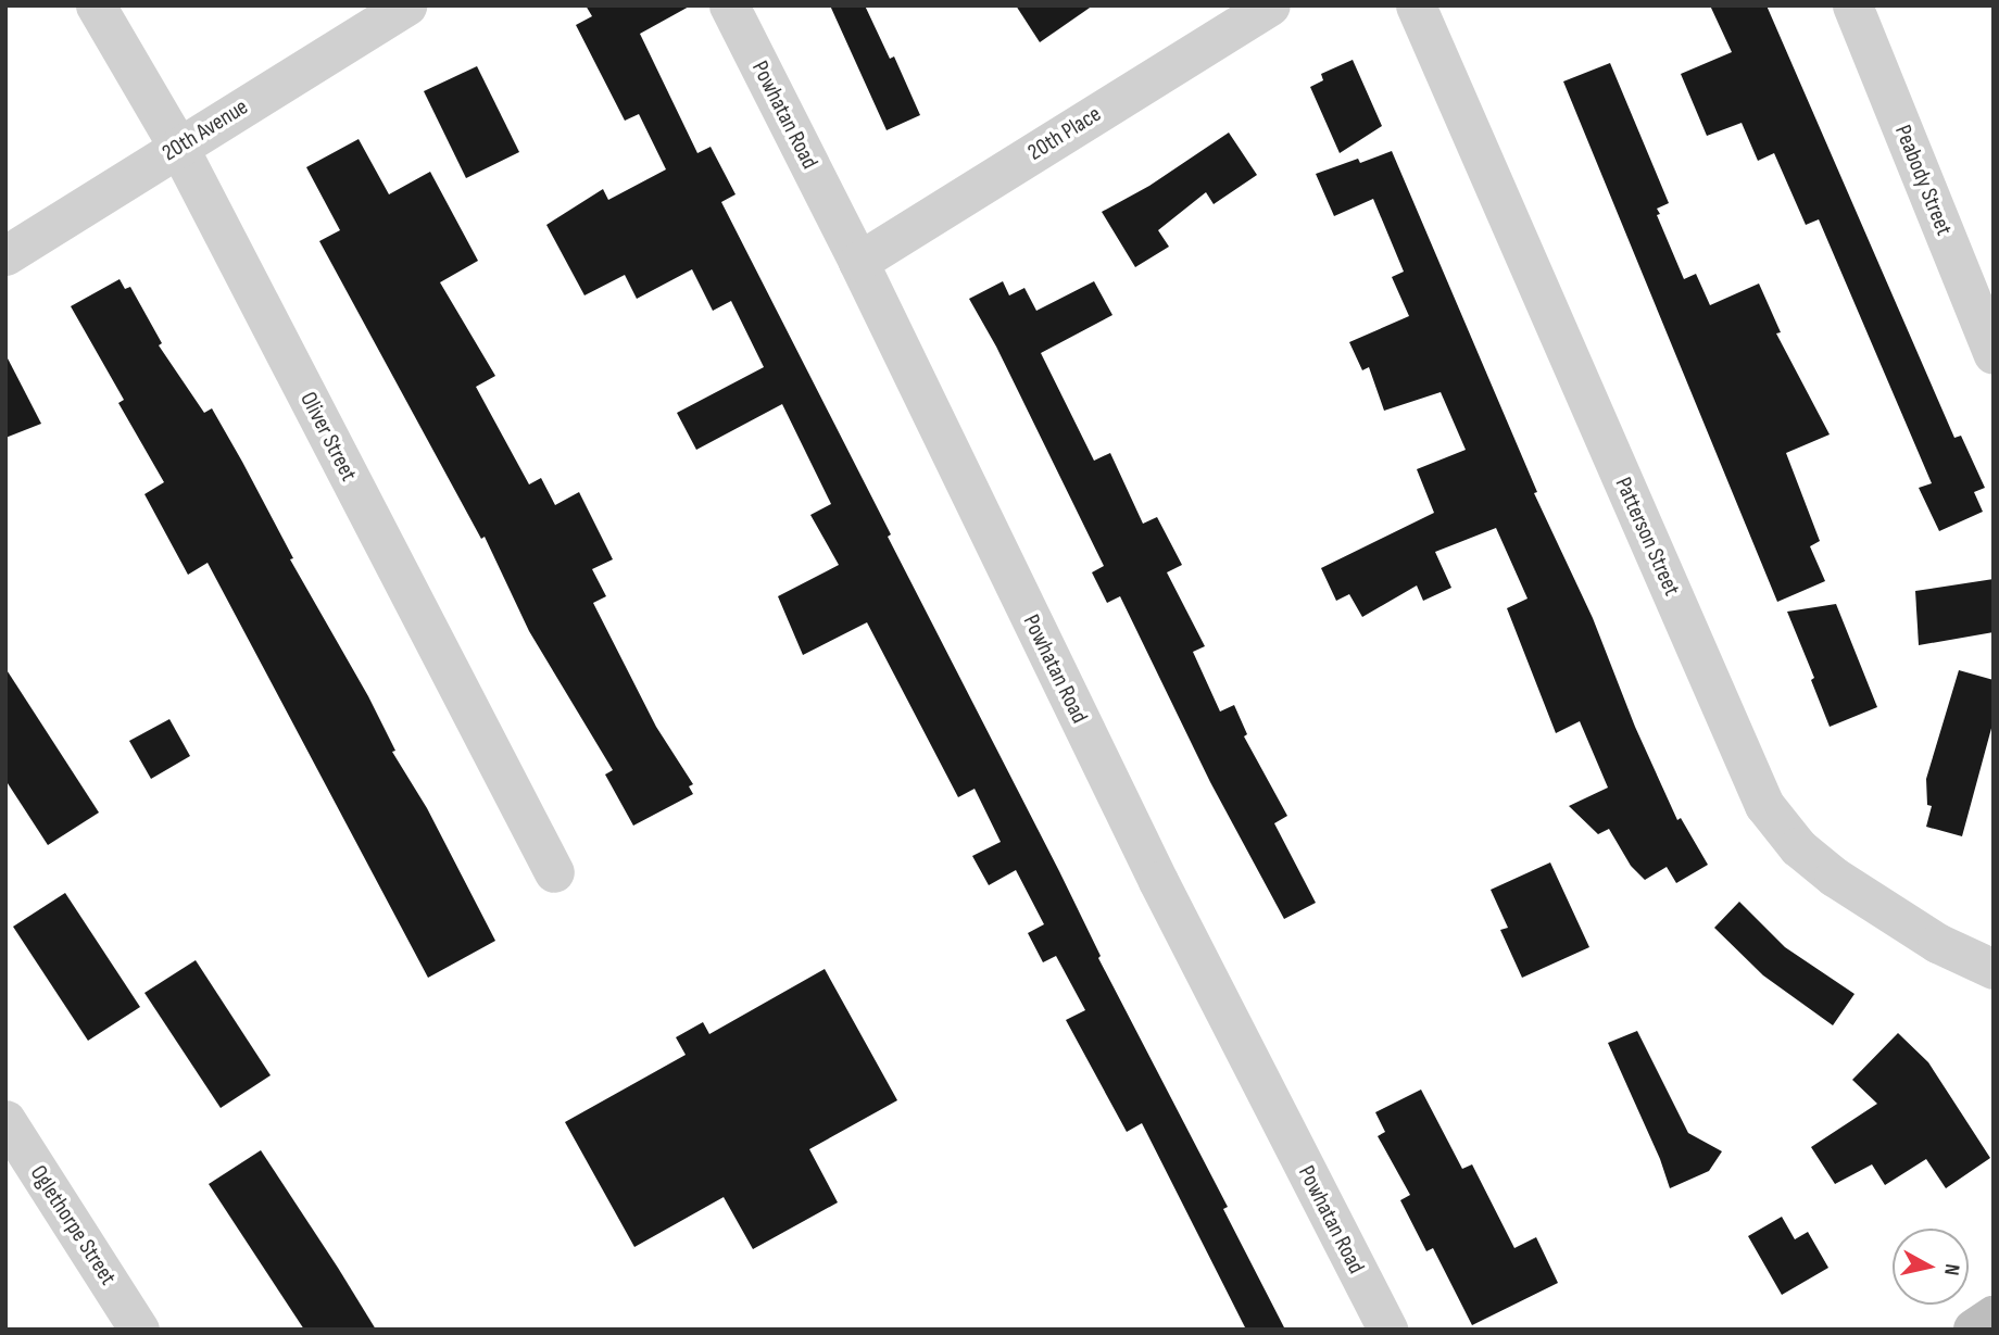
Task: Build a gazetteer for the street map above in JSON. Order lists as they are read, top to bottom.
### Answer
{
  "streets": {
    "street": [
      "Powhatan Road",
      "20th Avenue",
      "20th Place",
      "Peabody Street",
      "Oliver Street",
      "Patterson Street",
      "Oglethorpe Street"
    ]
  },
  "crossings": [
    ["Powhatan Road", "20th Place"],
    ["20th Avenue", "Oliver Street"]
  ],
  "north": "right"
}
